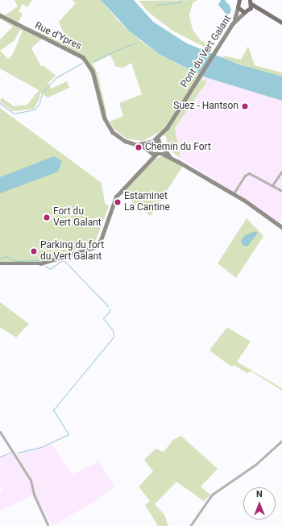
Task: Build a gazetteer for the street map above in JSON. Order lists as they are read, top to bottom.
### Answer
{
  "streets": {
    "main road": ["Rue d'Ypres", "Pont du Vert Galant"]
  },
  "places": [
    "Suez - Hantson",
    "Chemin du Fort",
    "Estaminet La Cantine",
    "Fort du Vert Galant",
    "Parking du fort du Vert Galant"
  ],
  "north": "top"
}
